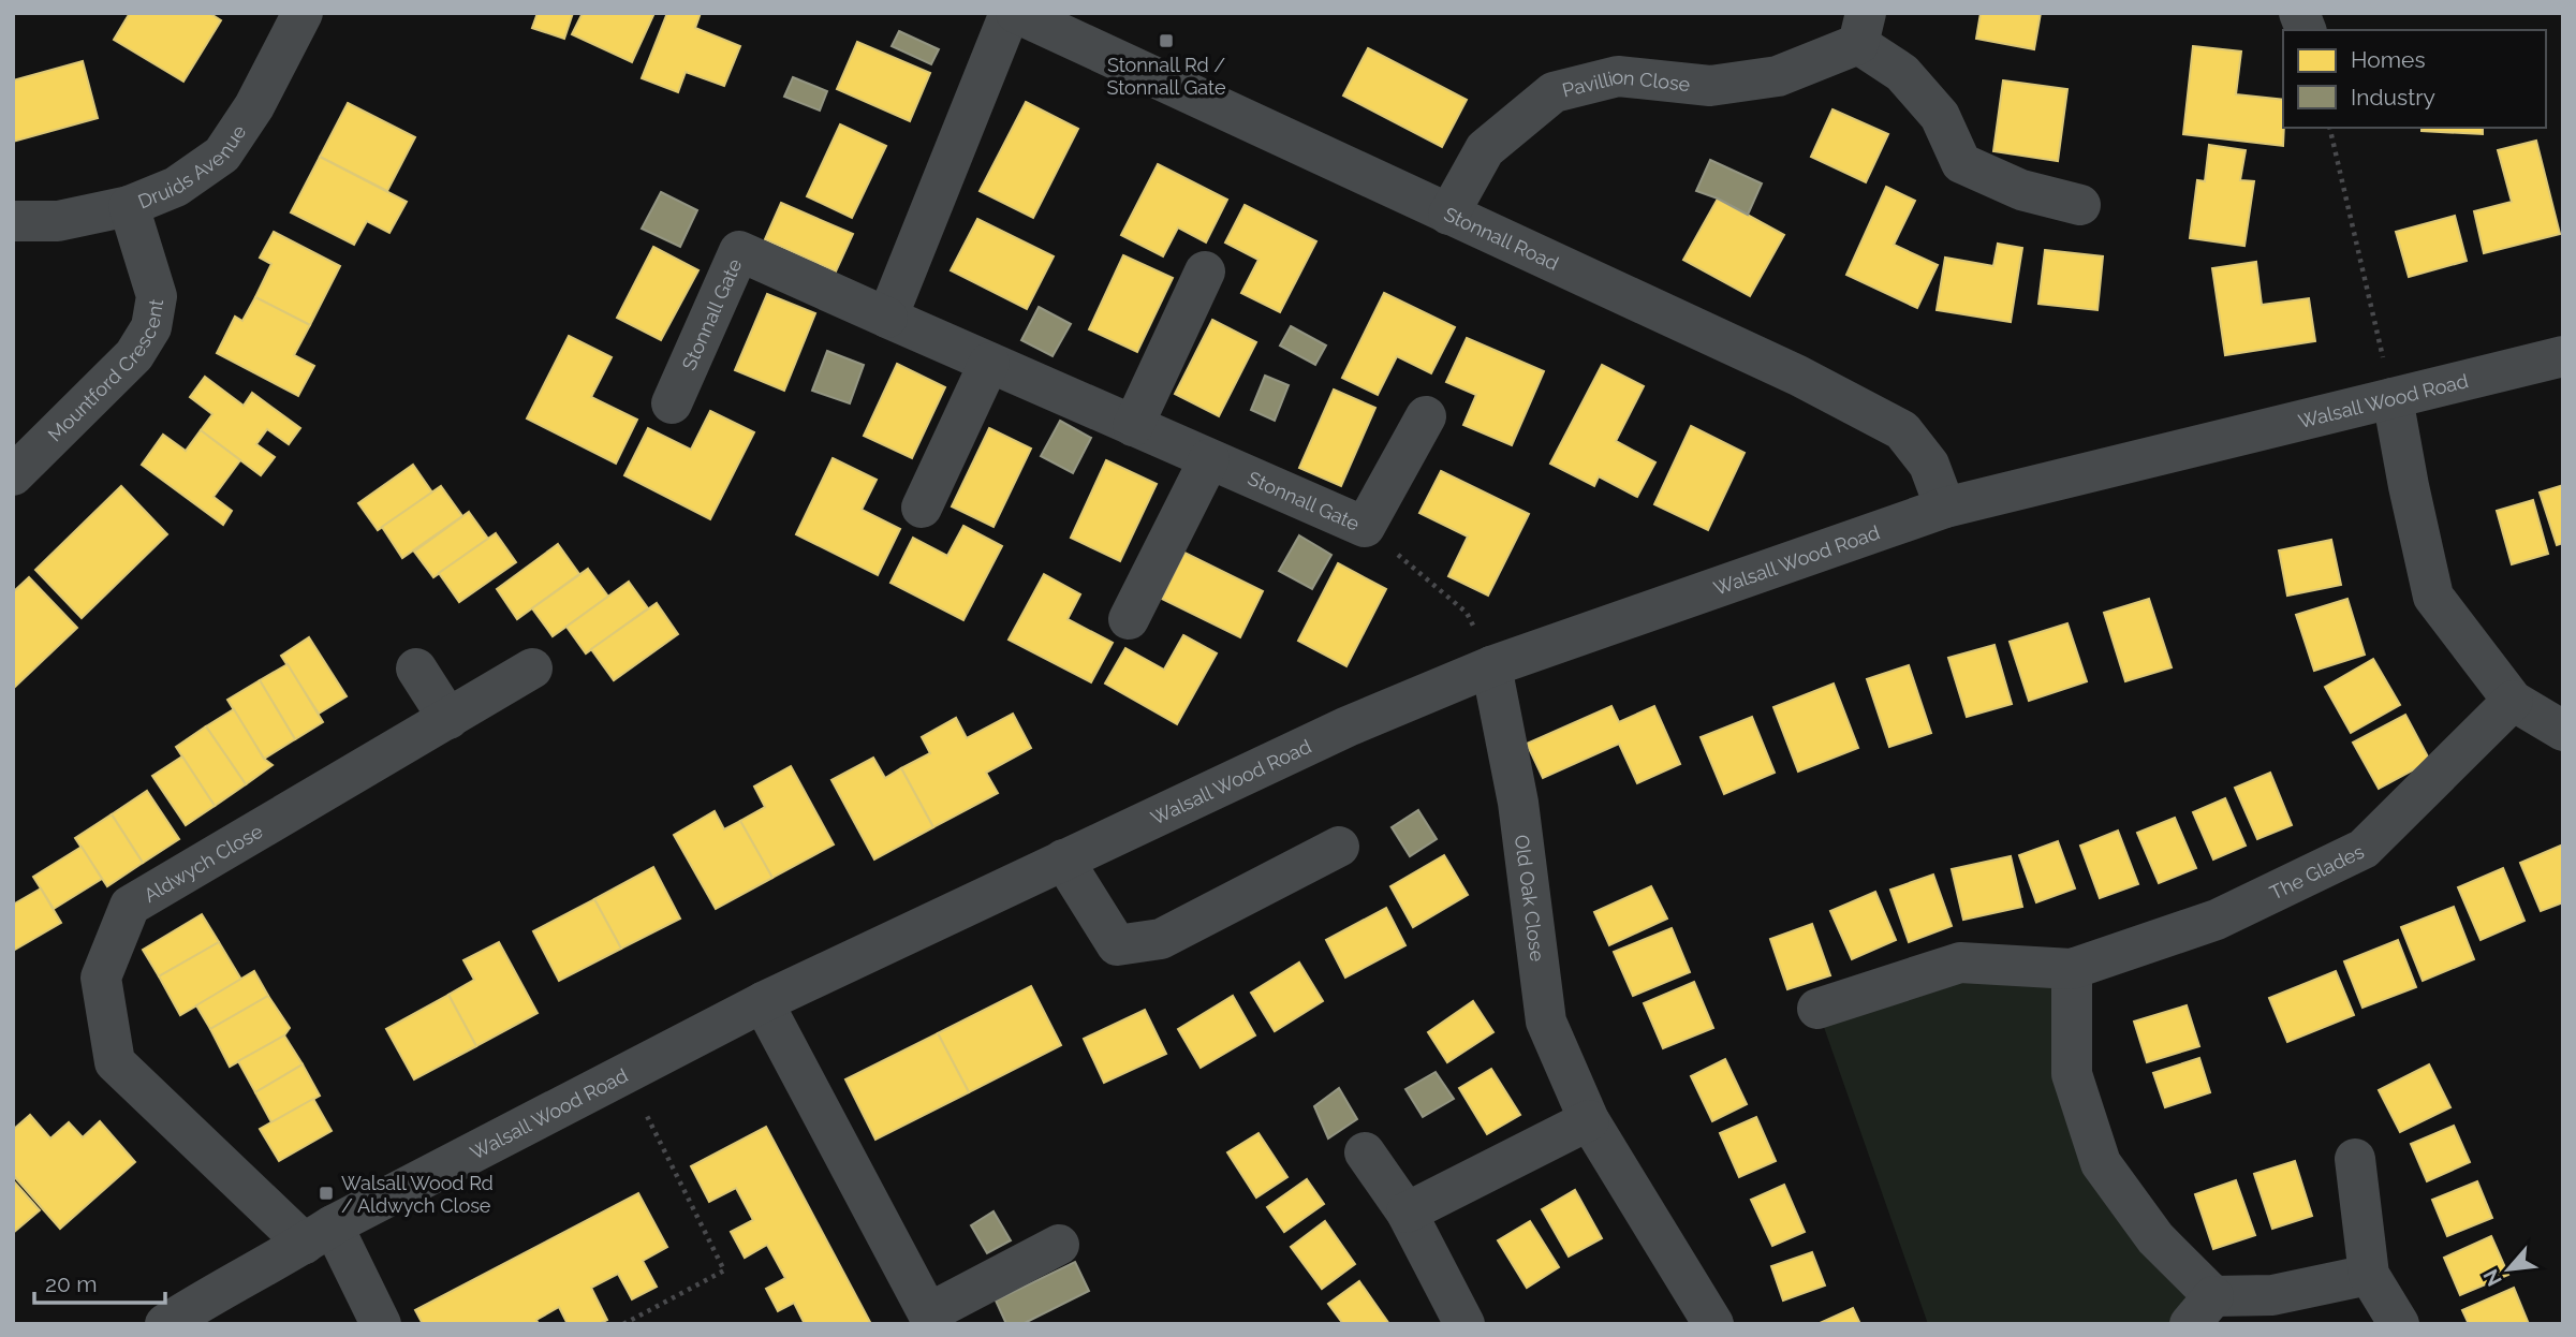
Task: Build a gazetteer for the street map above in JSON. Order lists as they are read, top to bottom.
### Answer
{
  "streets": {
    "street": [
      "Pavillion Close",
      "Druids Avenue",
      "Stonnall Road",
      "Stonnall Gate",
      "Mountford Crescent",
      "Walsall Wood Road",
      "Aldwych Close",
      "The Glades",
      "Old Oak Close"
    ]
  },
  "crossings": [
    ["Pavillion Close", "Stonnall Road"],
    ["Druids Avenue", "Mountford Crescent"],
    ["Stonnall Road", "Walsall Wood Road"],
    ["Walsall Wood Road", "Aldwych Close"],
    ["Walsall Wood Road", "Old Oak Close"]
  ],
  "places": {
    "transit": ["Stonnall Rd / Stonnall Gate", "Walsall Wood Rd / Aldwych Close"]
  },
  "legend": ["Homes", "Industry"],
  "scale_bar": "20 m",
  "north": "bottom left"
}
